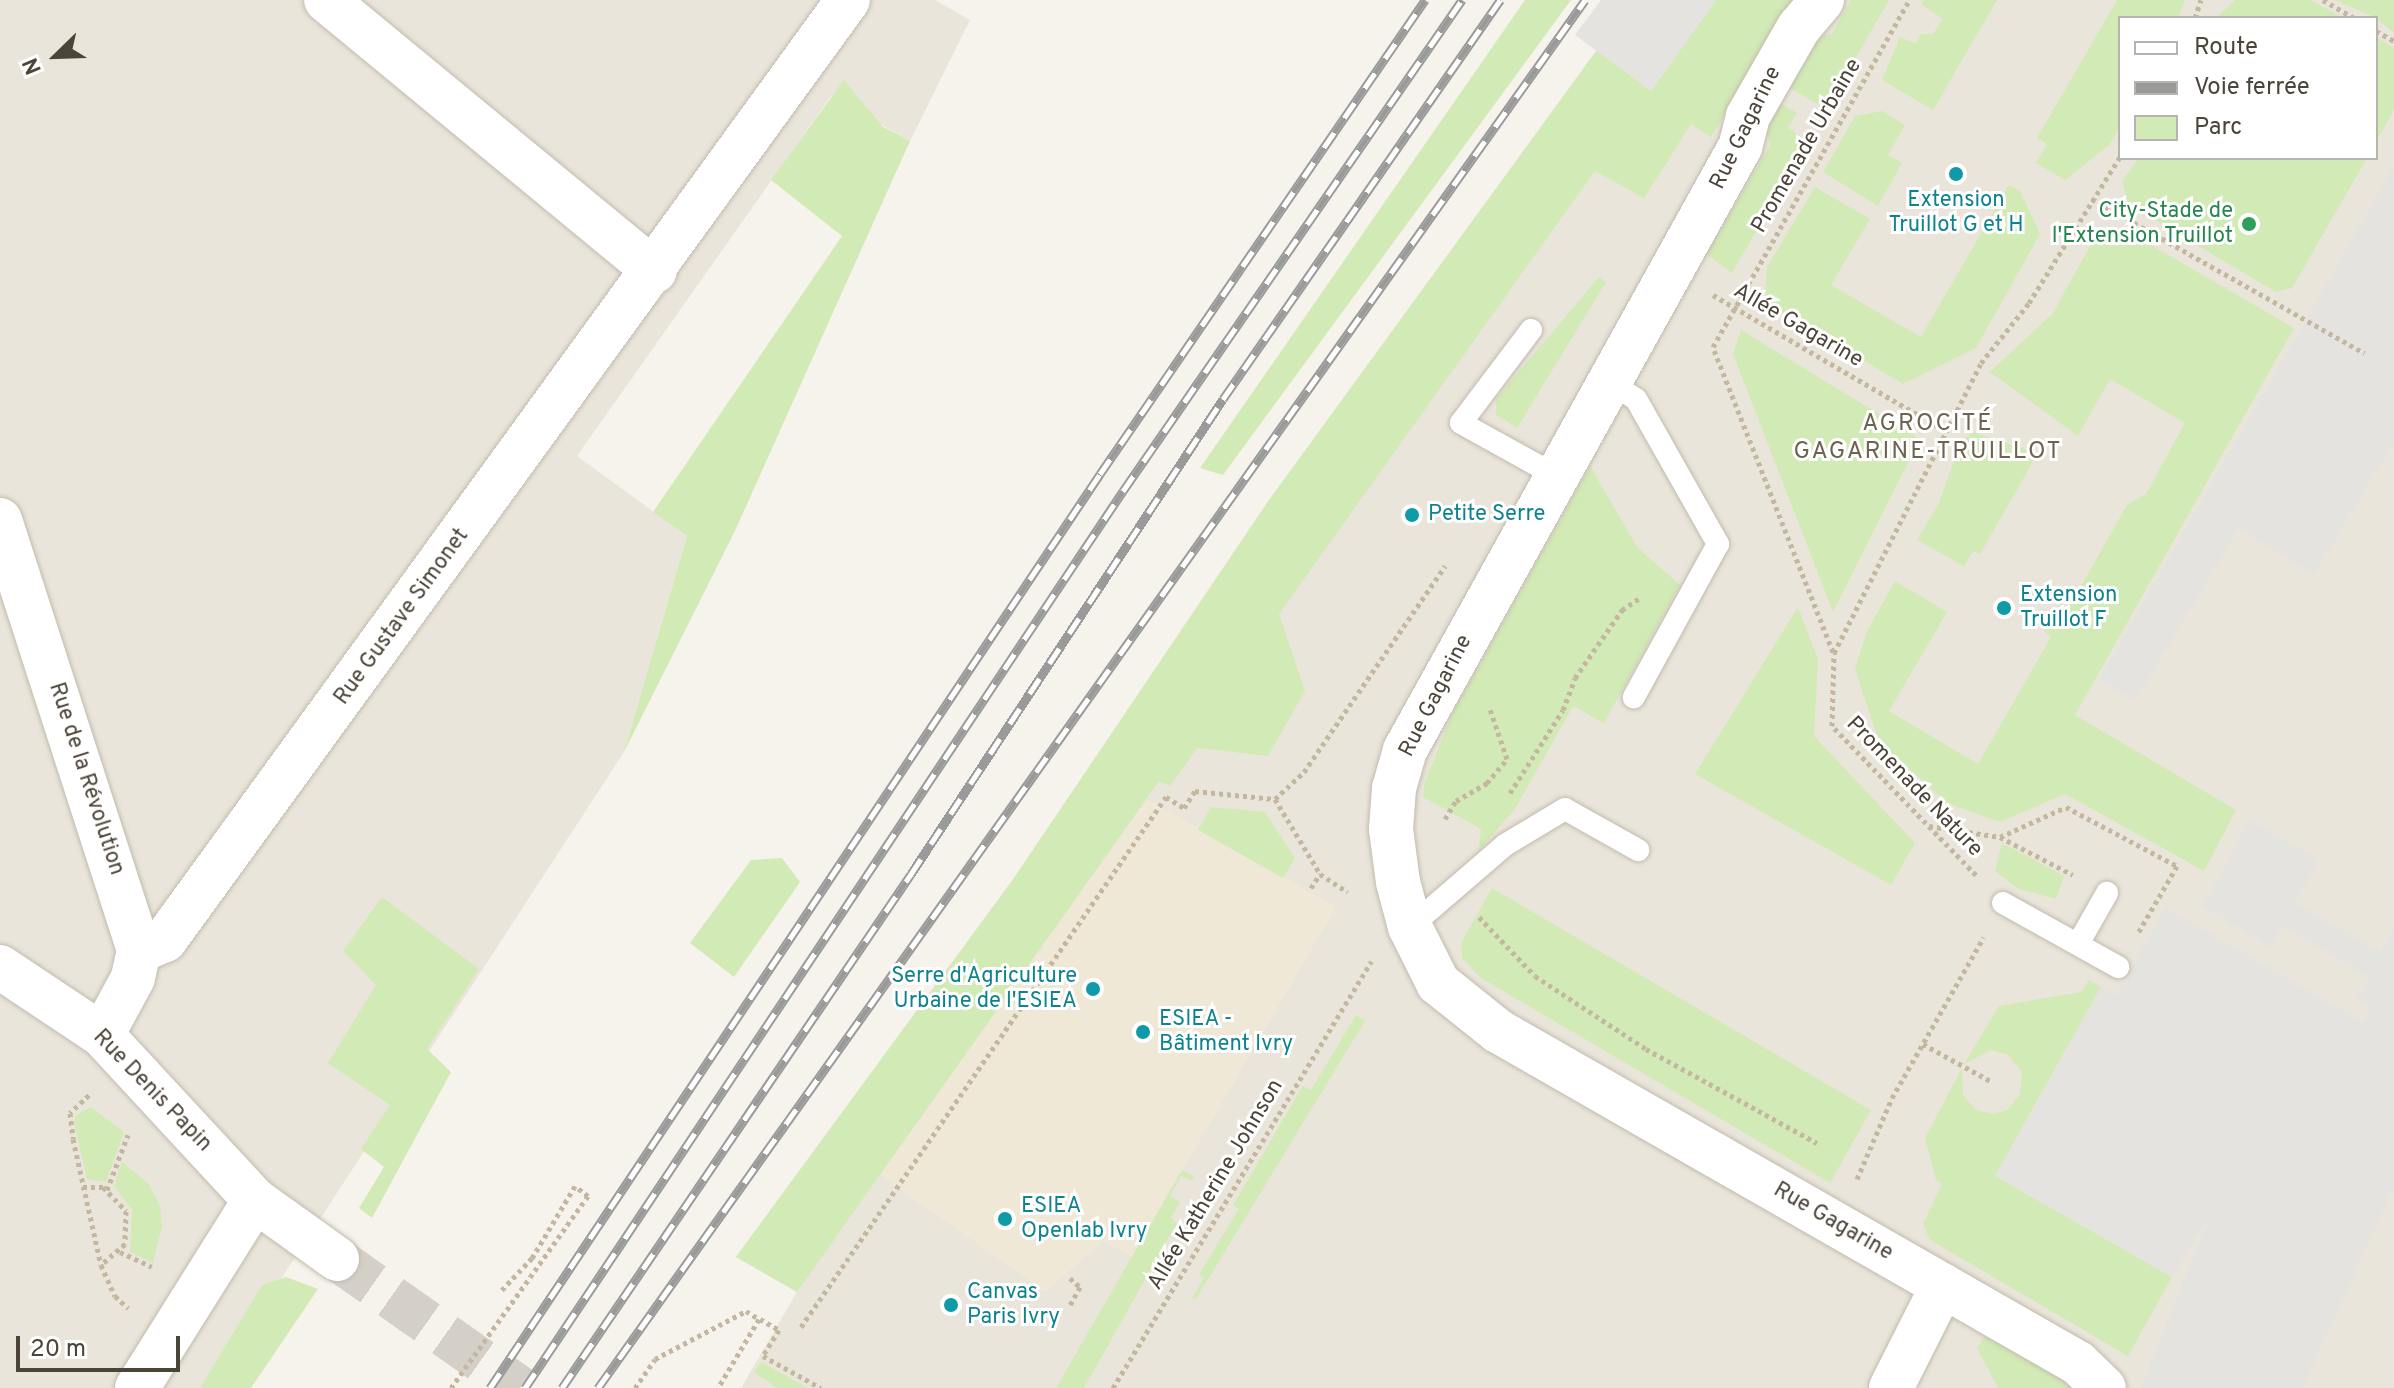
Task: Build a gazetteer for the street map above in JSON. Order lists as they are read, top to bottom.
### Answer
{
  "streets": {
    "street": [
      "Rue Gagarine",
      "Rue Gustave Simonet",
      "Rue de la Révolution",
      "Rue Denis Papin"
    ],
    "path": [
      "Promenade Urbaine",
      "Allée Gagarine",
      "Promenade Nature",
      "Allée Katherine Johnson"
    ]
  },
  "crossings": [
    ["Rue Gagarine", "Allée Gagarine"],
    ["Rue Gagarine", "Allée Katherine Johnson"],
    ["Promenade Urbaine", "Allée Gagarine"],
    ["Promenade Urbaine", "Promenade Nature"],
    ["Allée Gagarine", "Promenade Nature"],
    ["Rue Gustave Simonet", "Rue de la Révolution"]
  ],
  "districts": ["AGROCITÉ GAGARINE-TRUILLOT"],
  "places": [
    "Extension Truillot G et H",
    "City-Stade de l'Extension Truillot",
    "Petite Serre",
    "Extension Truillot F",
    "Serre d'Agriculture Urbaine de l'ESIEA",
    "ESIEA - Bâtiment Ivry",
    "ESIEA Openlab Ivry",
    "Canvas Paris Ivry"
  ],
  "legend": ["Route", "Voie ferrée", "Parc"],
  "scale_bar": "20 m",
  "north": "bottom left"
}
